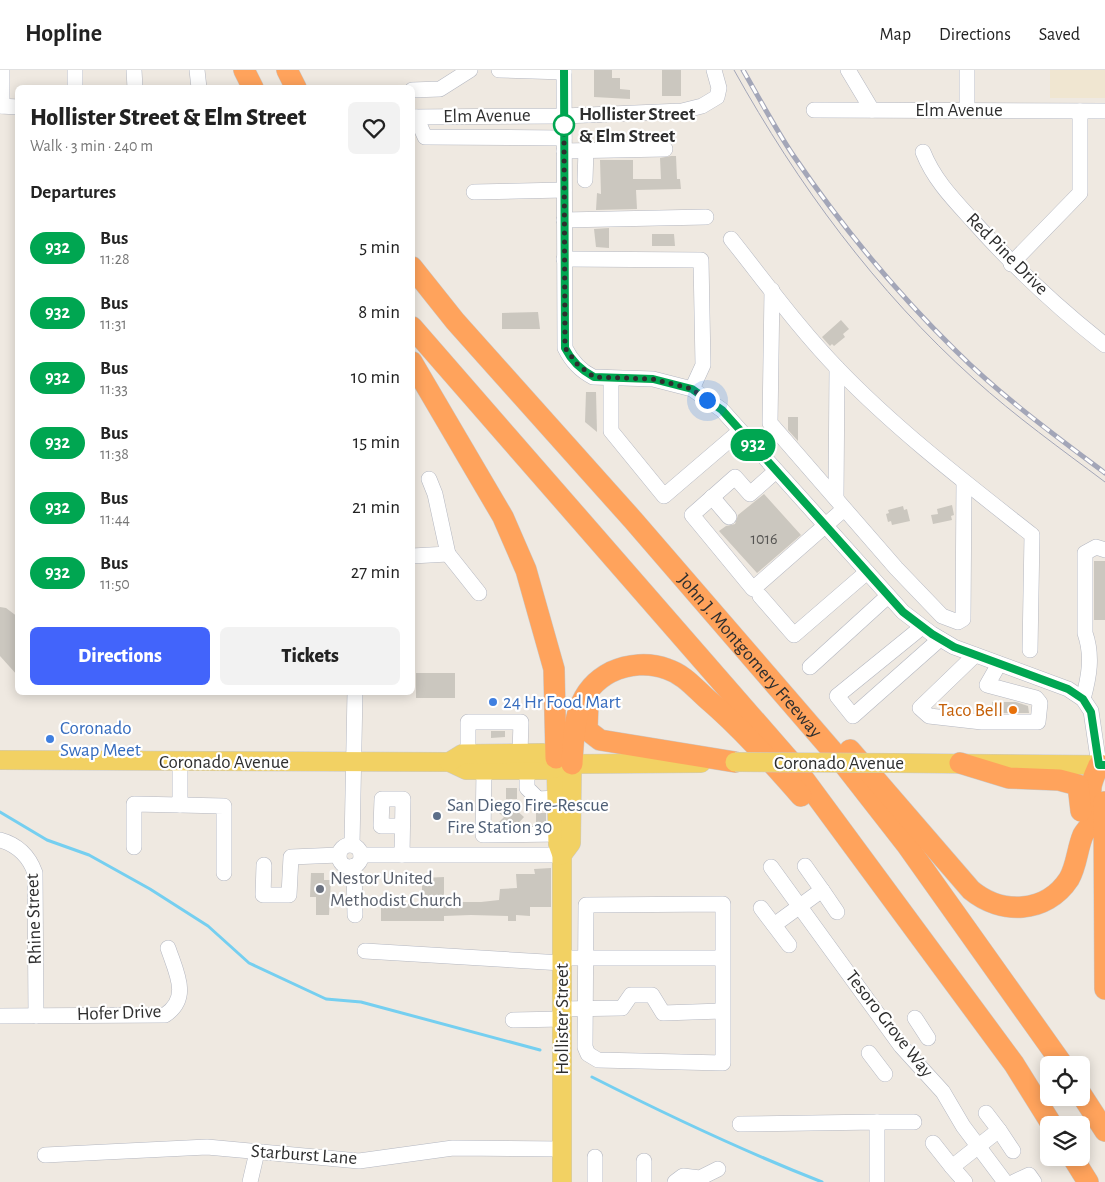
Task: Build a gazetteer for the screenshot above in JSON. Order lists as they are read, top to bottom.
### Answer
{
  "streets": {
    "highway": ["John J. Montgomery Freeway"],
    "main road": ["Coronado Avenue", "Hollister Street"],
    "street": [
      "Elm Avenue",
      "Red Pine Drive",
      "Rhine Street",
      "Hofer Drive",
      "Tesoro Grove Way",
      "Starburst Lane"
    ]
  },
  "crossings": [
    ["Coronado Avenue", "Hollister Street"],
    ["Rhine Street", "Hofer Drive"],
    ["Hollister Street", "Starburst Lane"]
  ],
  "places": [
    "Hollister Street & Elm Street",
    "24 Hr Food Mart",
    "Taco Bell",
    "Coronado Swap Meet",
    "San Diego Fire-Rescue Fire Station 30",
    "Nestor United Methodist Church"
  ],
  "lines": ["bus line 932"],
  "house_numbers": ["1016"],
  "page": {
    "header": "Hopline",
    "nav": ["Map", "Directions", "Saved"],
    "on_map": "932",
    "heading": [
      ["Hollister Street & Elm Street", "Walk · 3 min · 240 m"],
      "Departures"
    ],
    "list": [
      {
        "mark": "932",
        "name": "Bus",
        "note": "11:28",
        "value": "5 min"
      },
      {
        "mark": "932",
        "name": "Bus",
        "note": "11:31",
        "value": "8 min"
      },
      {
        "mark": "932",
        "name": "Bus",
        "note": "11:33",
        "value": "10 min"
      },
      {
        "mark": "932",
        "name": "Bus",
        "note": "11:38",
        "value": "15 min"
      },
      {
        "mark": "932",
        "name": "Bus",
        "note": "11:44",
        "value": "21 min"
      },
      {
        "mark": "932",
        "name": "Bus",
        "note": "11:50",
        "value": "27 min"
      }
    ],
    "buttons": ["Directions", "Tickets"]
  }
}
